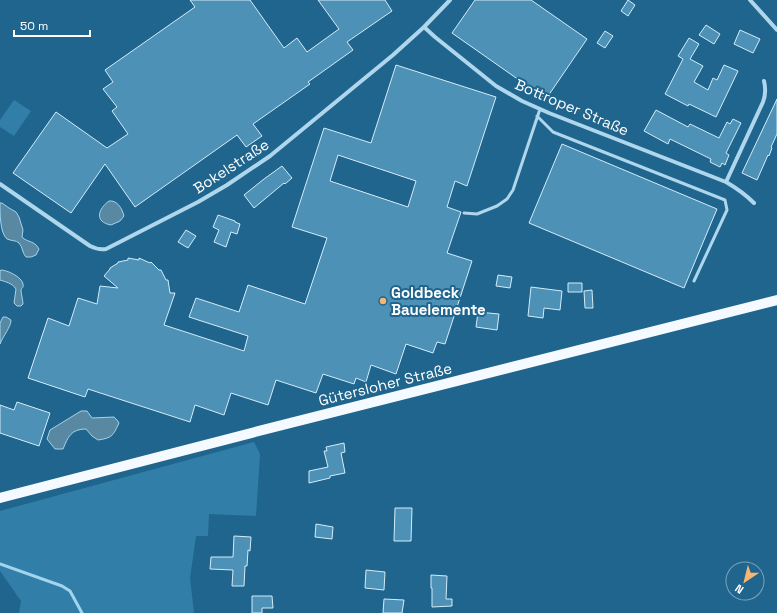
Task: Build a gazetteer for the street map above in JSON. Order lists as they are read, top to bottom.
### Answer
{
  "streets": {
    "main road": ["Gütersloher Straße"],
    "street": ["Bottroper Straße", "Bokelstraße"]
  },
  "crossings": [
    ["Bottroper Straße", "Bokelstraße"]
  ],
  "places": ["Goldbeck Bauelemente"],
  "scale_bar": "50 m",
  "north": "bottom left"
}
